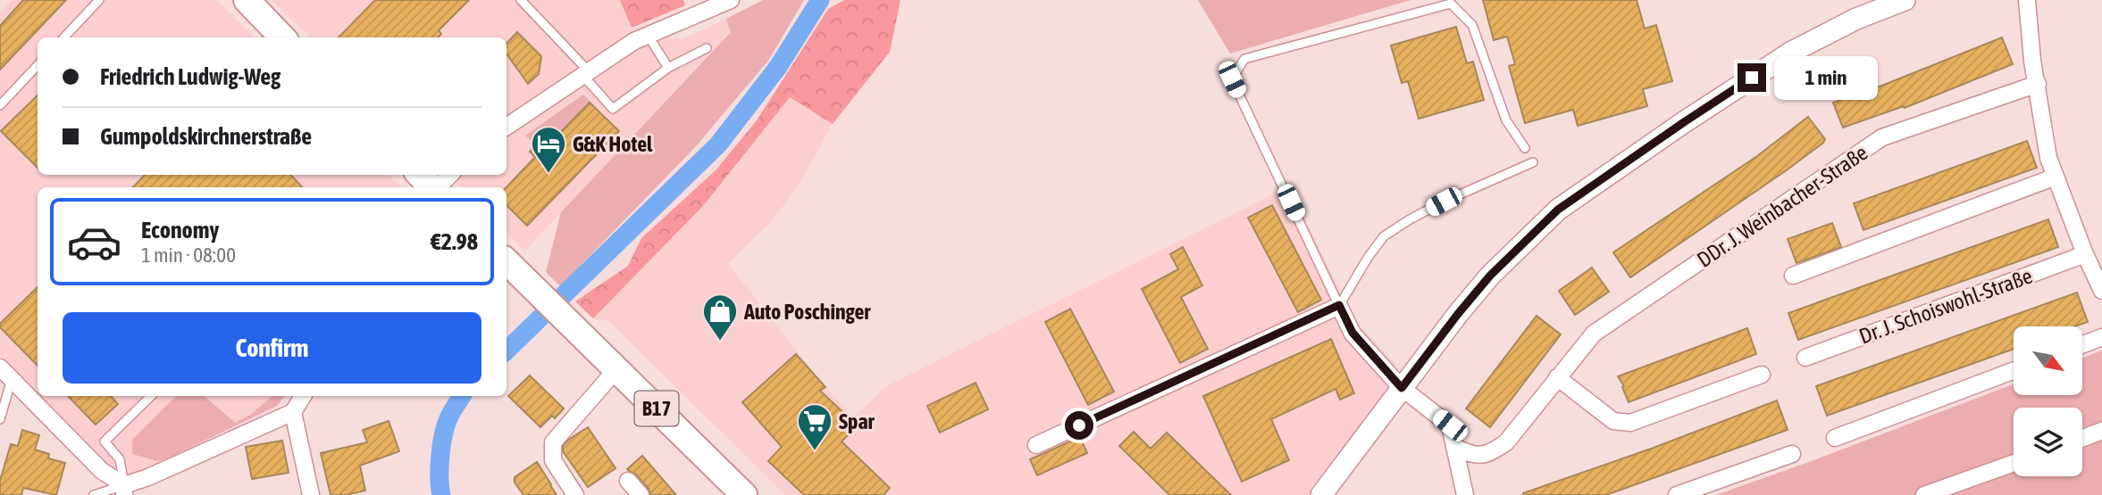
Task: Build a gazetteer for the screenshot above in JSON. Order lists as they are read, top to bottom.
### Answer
{
  "streets": {
    "main road": ["B17"],
    "street": ["DDr. J. Weinbacher-Straße", "Dr. J. Schoiswohl-Straße"]
  },
  "places": {
    "hotel": ["G&K Hotel"],
    "shop": ["Auto Poschinger"],
    "supermarket": ["Spar"]
  },
  "north": "bottom right",
  "page": {
    "banner": ["Friedrich Ludwig-Weg", "Gumpoldskirchnerstraße"],
    "bubble": "1 min",
    "list": [
      {
        "name": "Economy",
        "note": "1 min · 08:00",
        "value": "€2.98"
      }
    ],
    "buttons": "Confirm"
  }
}
